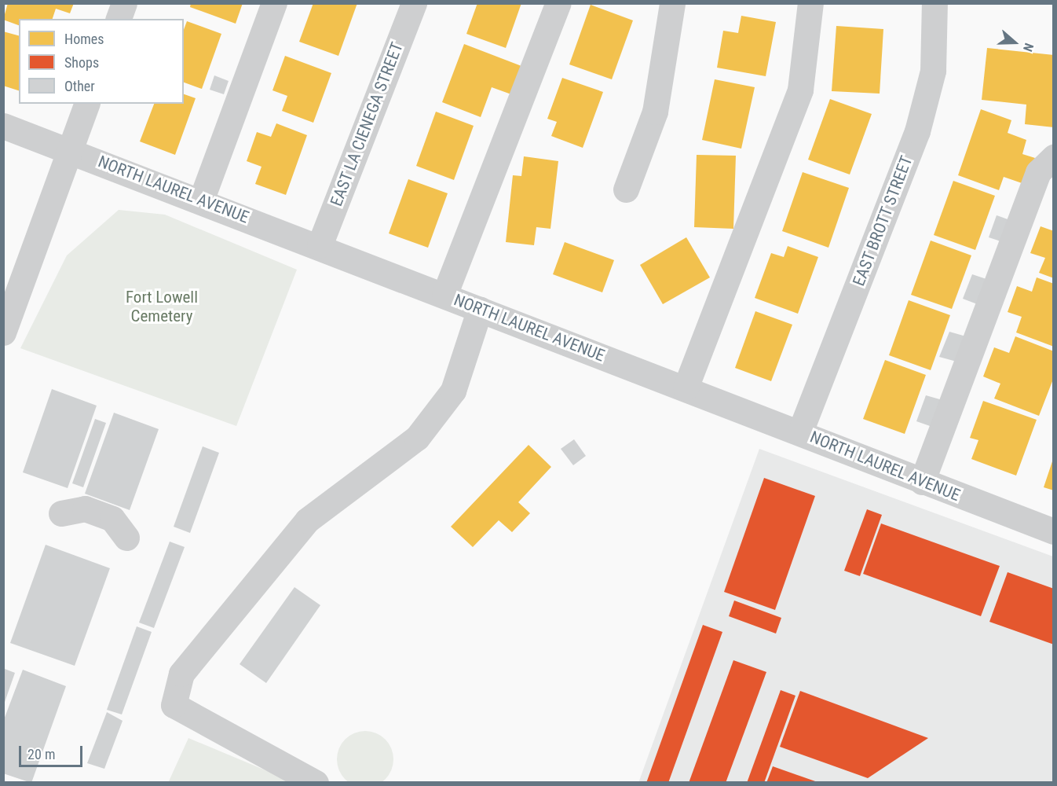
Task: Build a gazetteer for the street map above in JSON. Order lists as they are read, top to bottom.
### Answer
{
  "streets": {
    "street": ["EAST LA CIENEGA STREET", "NORTH LAUREL AVENUE", "EAST BROTT STREET"]
  },
  "crossings": [
    ["EAST LA CIENEGA STREET", "NORTH LAUREL AVENUE"],
    ["NORTH LAUREL AVENUE", "EAST BROTT STREET"]
  ],
  "parks": ["Fort Lowell Cemetery"],
  "legend": ["Homes", "Shops", "Other"],
  "scale_bar": "20 m",
  "north": "right"
}
